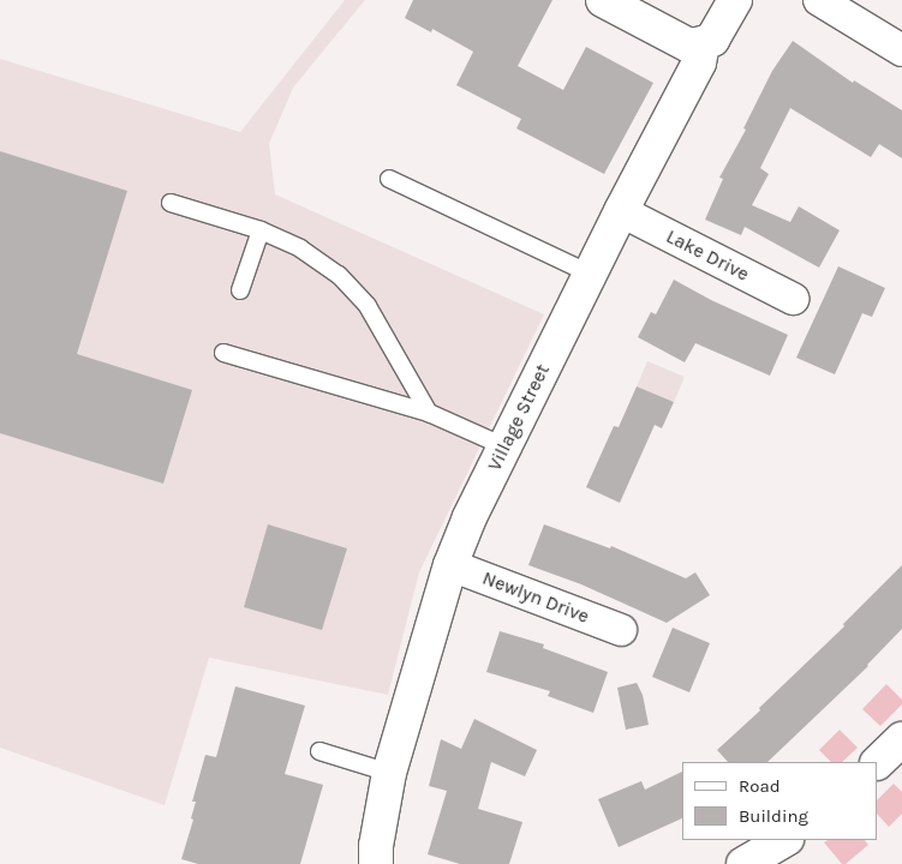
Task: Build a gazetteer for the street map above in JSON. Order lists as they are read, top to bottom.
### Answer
{
  "streets": {
    "main road": ["Village Street"],
    "street": ["Lake Drive", "Newlyn Drive"]
  },
  "crossings": [
    ["Lake Drive", "Village Street"],
    ["Village Street", "Newlyn Drive"]
  ],
  "legend": ["Road", "Building"]
}
